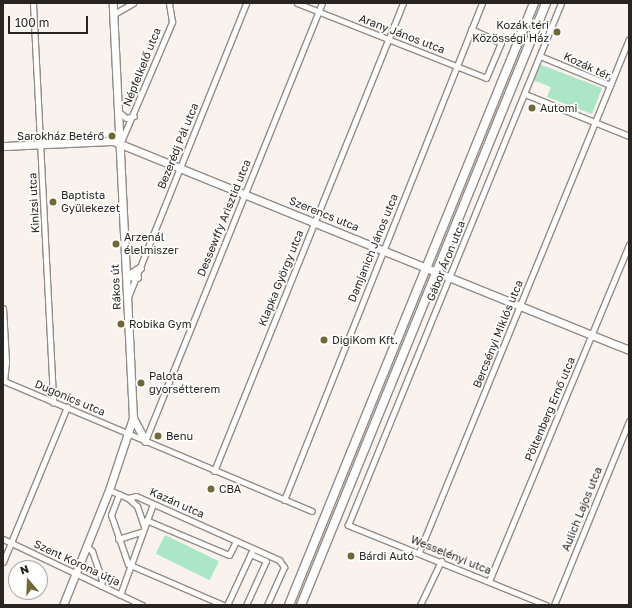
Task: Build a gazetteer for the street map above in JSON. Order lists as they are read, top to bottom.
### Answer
{
  "streets": {
    "street": [
      "Arany János utca",
      "Kozák tér",
      "Népfelkelő utca",
      "Bezerédj Pál utca",
      "Kinizsi utca",
      "Szerencs utca",
      "Dessewffy Arisztid utca",
      "Damjanich János utca",
      "Gábor Áron utca",
      "Klapka György utca",
      "Rákos út",
      "Bercsényi Miklós utca",
      "Dugonics utca",
      "Pöltenberg Ernő utca",
      "Kazán utca",
      "Aulich Lajos utca",
      "Wesselényi utca",
      "Szent Korona útja"
    ]
  },
  "crossings": [
    ["Arany János utca", "Dessewffy Arisztid utca"],
    ["Arany János utca", "Damjanich János utca"],
    ["Arany János utca", "Klapka György utca"],
    ["Kozák tér", "Gábor Áron utca"],
    ["Kozák tér", "Bercsényi Miklós utca"],
    ["Népfelkelő utca", "Szerencs utca"],
    ["Népfelkelő utca", "Rákos út"],
    ["Bezerédj Pál utca", "Szerencs utca"],
    ["Bezerédj Pál utca", "Rákos út"],
    ["Kinizsi utca", "Szerencs utca"],
    ["Kinizsi utca", "Dugonics utca"],
    ["Szerencs utca", "Dessewffy Arisztid utca"],
    ["Szerencs utca", "Damjanich János utca"],
    ["Szerencs utca", "Gábor Áron utca"],
    ["Szerencs utca", "Klapka György utca"],
    ["Szerencs utca", "Rákos út"],
    ["Szerencs utca", "Bercsényi Miklós utca"],
    ["Szerencs utca", "Pöltenberg Ernő utca"],
    ["Gábor Áron utca", "Wesselényi utca"],
    ["Rákos út", "Dugonics utca"],
    ["Rákos út", "Kazán utca"],
    ["Rákos út", "Szent Korona útja"],
    ["Bercsényi Miklós utca", "Wesselényi utca"],
    ["Pöltenberg Ernő utca", "Wesselényi utca"]
  ],
  "places": [
    "Kozák téri Közösségi Ház",
    "Automi",
    "Sarokház Betérő",
    "Baptista Gyülekezet",
    "Arzenál élelmiszer",
    "Robika Gym",
    "DigiKom Kft.",
    "Palota gyorsétterem",
    "Benu",
    "CBA",
    "Bárdi Autó"
  ],
  "scale_bar": "100 m",
  "north": "top"
}
